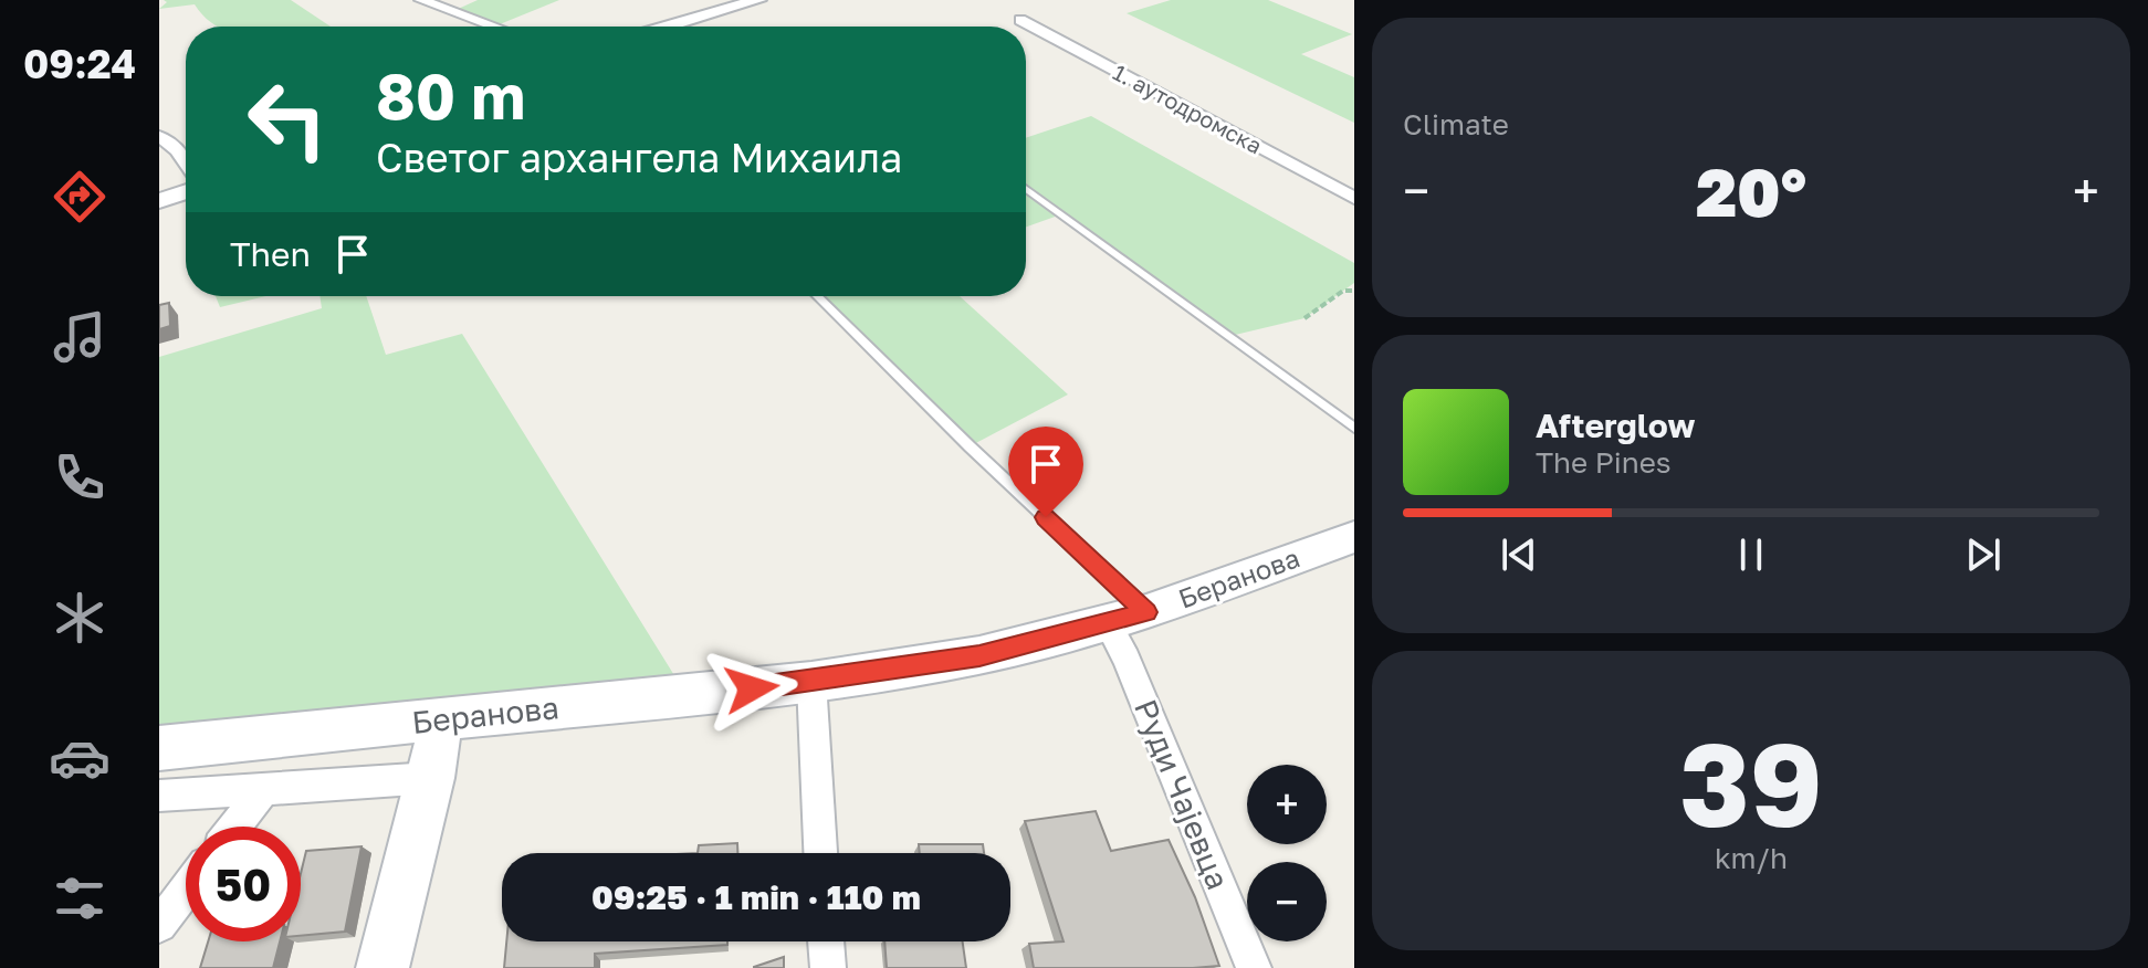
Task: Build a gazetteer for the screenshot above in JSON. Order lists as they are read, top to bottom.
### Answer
{
  "streets": {
    "main road": ["Беранова"],
    "street": ["1. аутодромска", "Руди Чајевца"]
  },
  "crossings": [
    ["Беранова", "Руди Чајевца"]
  ],
  "page": {
    "tabs": "09:24",
    "tile": [
      "Climate",
      ["39", "km/h"]
    ],
    "turn": ["80 m", "Светог архангела Михаила"],
    "heat": ["−", "20°", "+"],
    "then": "Then",
    "song": ["Afterglow", "The Pines"],
    "map_buttons": ["+", "−"],
    "limit": "50",
    "trip": "09:25 · 1 min · 110 m"
  }
}
